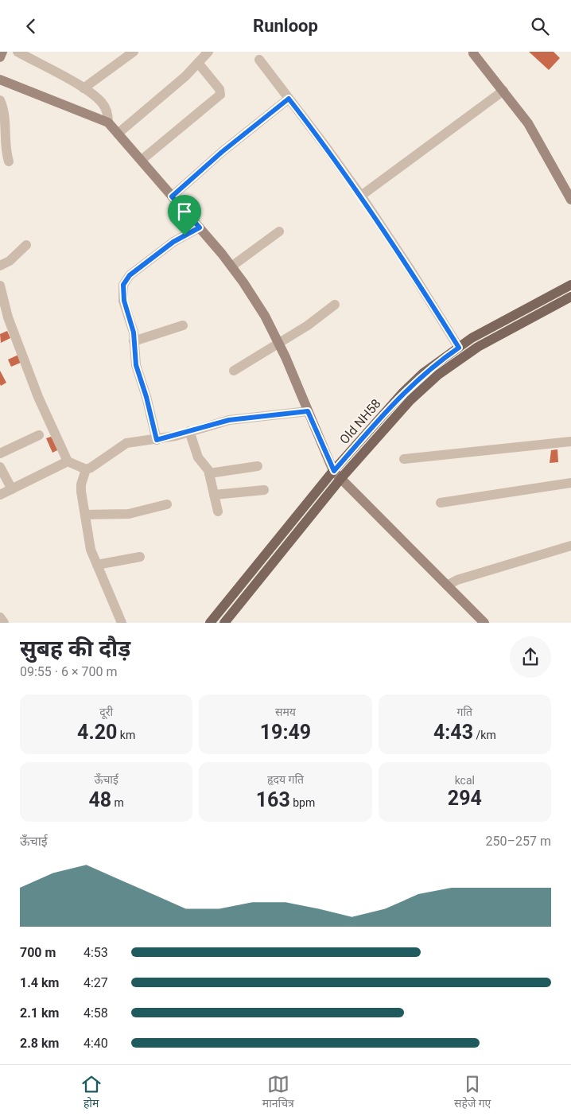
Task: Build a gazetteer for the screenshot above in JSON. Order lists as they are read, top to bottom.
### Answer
{
  "streets": {
    "main road": ["Old NH58"]
  },
  "page": {
    "header": "Runloop",
    "heading": ["सुबह की दौड़", "09:55 · 6 × 700 m"],
    "stats": [
      ["दूरी", "4.20 km"],
      ["समय", "19:49"],
      ["गति", "4:43 /km"],
      ["ऊँचाई", "48 m"],
      ["हृदय गति", "163 bpm"],
      ["kcal", "294"]
    ],
    "chart": ["ऊँचाई", "250–257 m"],
    "list": [
      {
        "name": "700 m",
        "note": "4:53"
      },
      {
        "name": "1.4 km",
        "note": "4:27"
      },
      {
        "name": "2.1 km",
        "note": "4:58"
      },
      {
        "name": "2.8 km",
        "note": "4:40"
      }
    ],
    "tabs": ["होम", "मानचित्र", "सहेजे गए"]
  }
}
